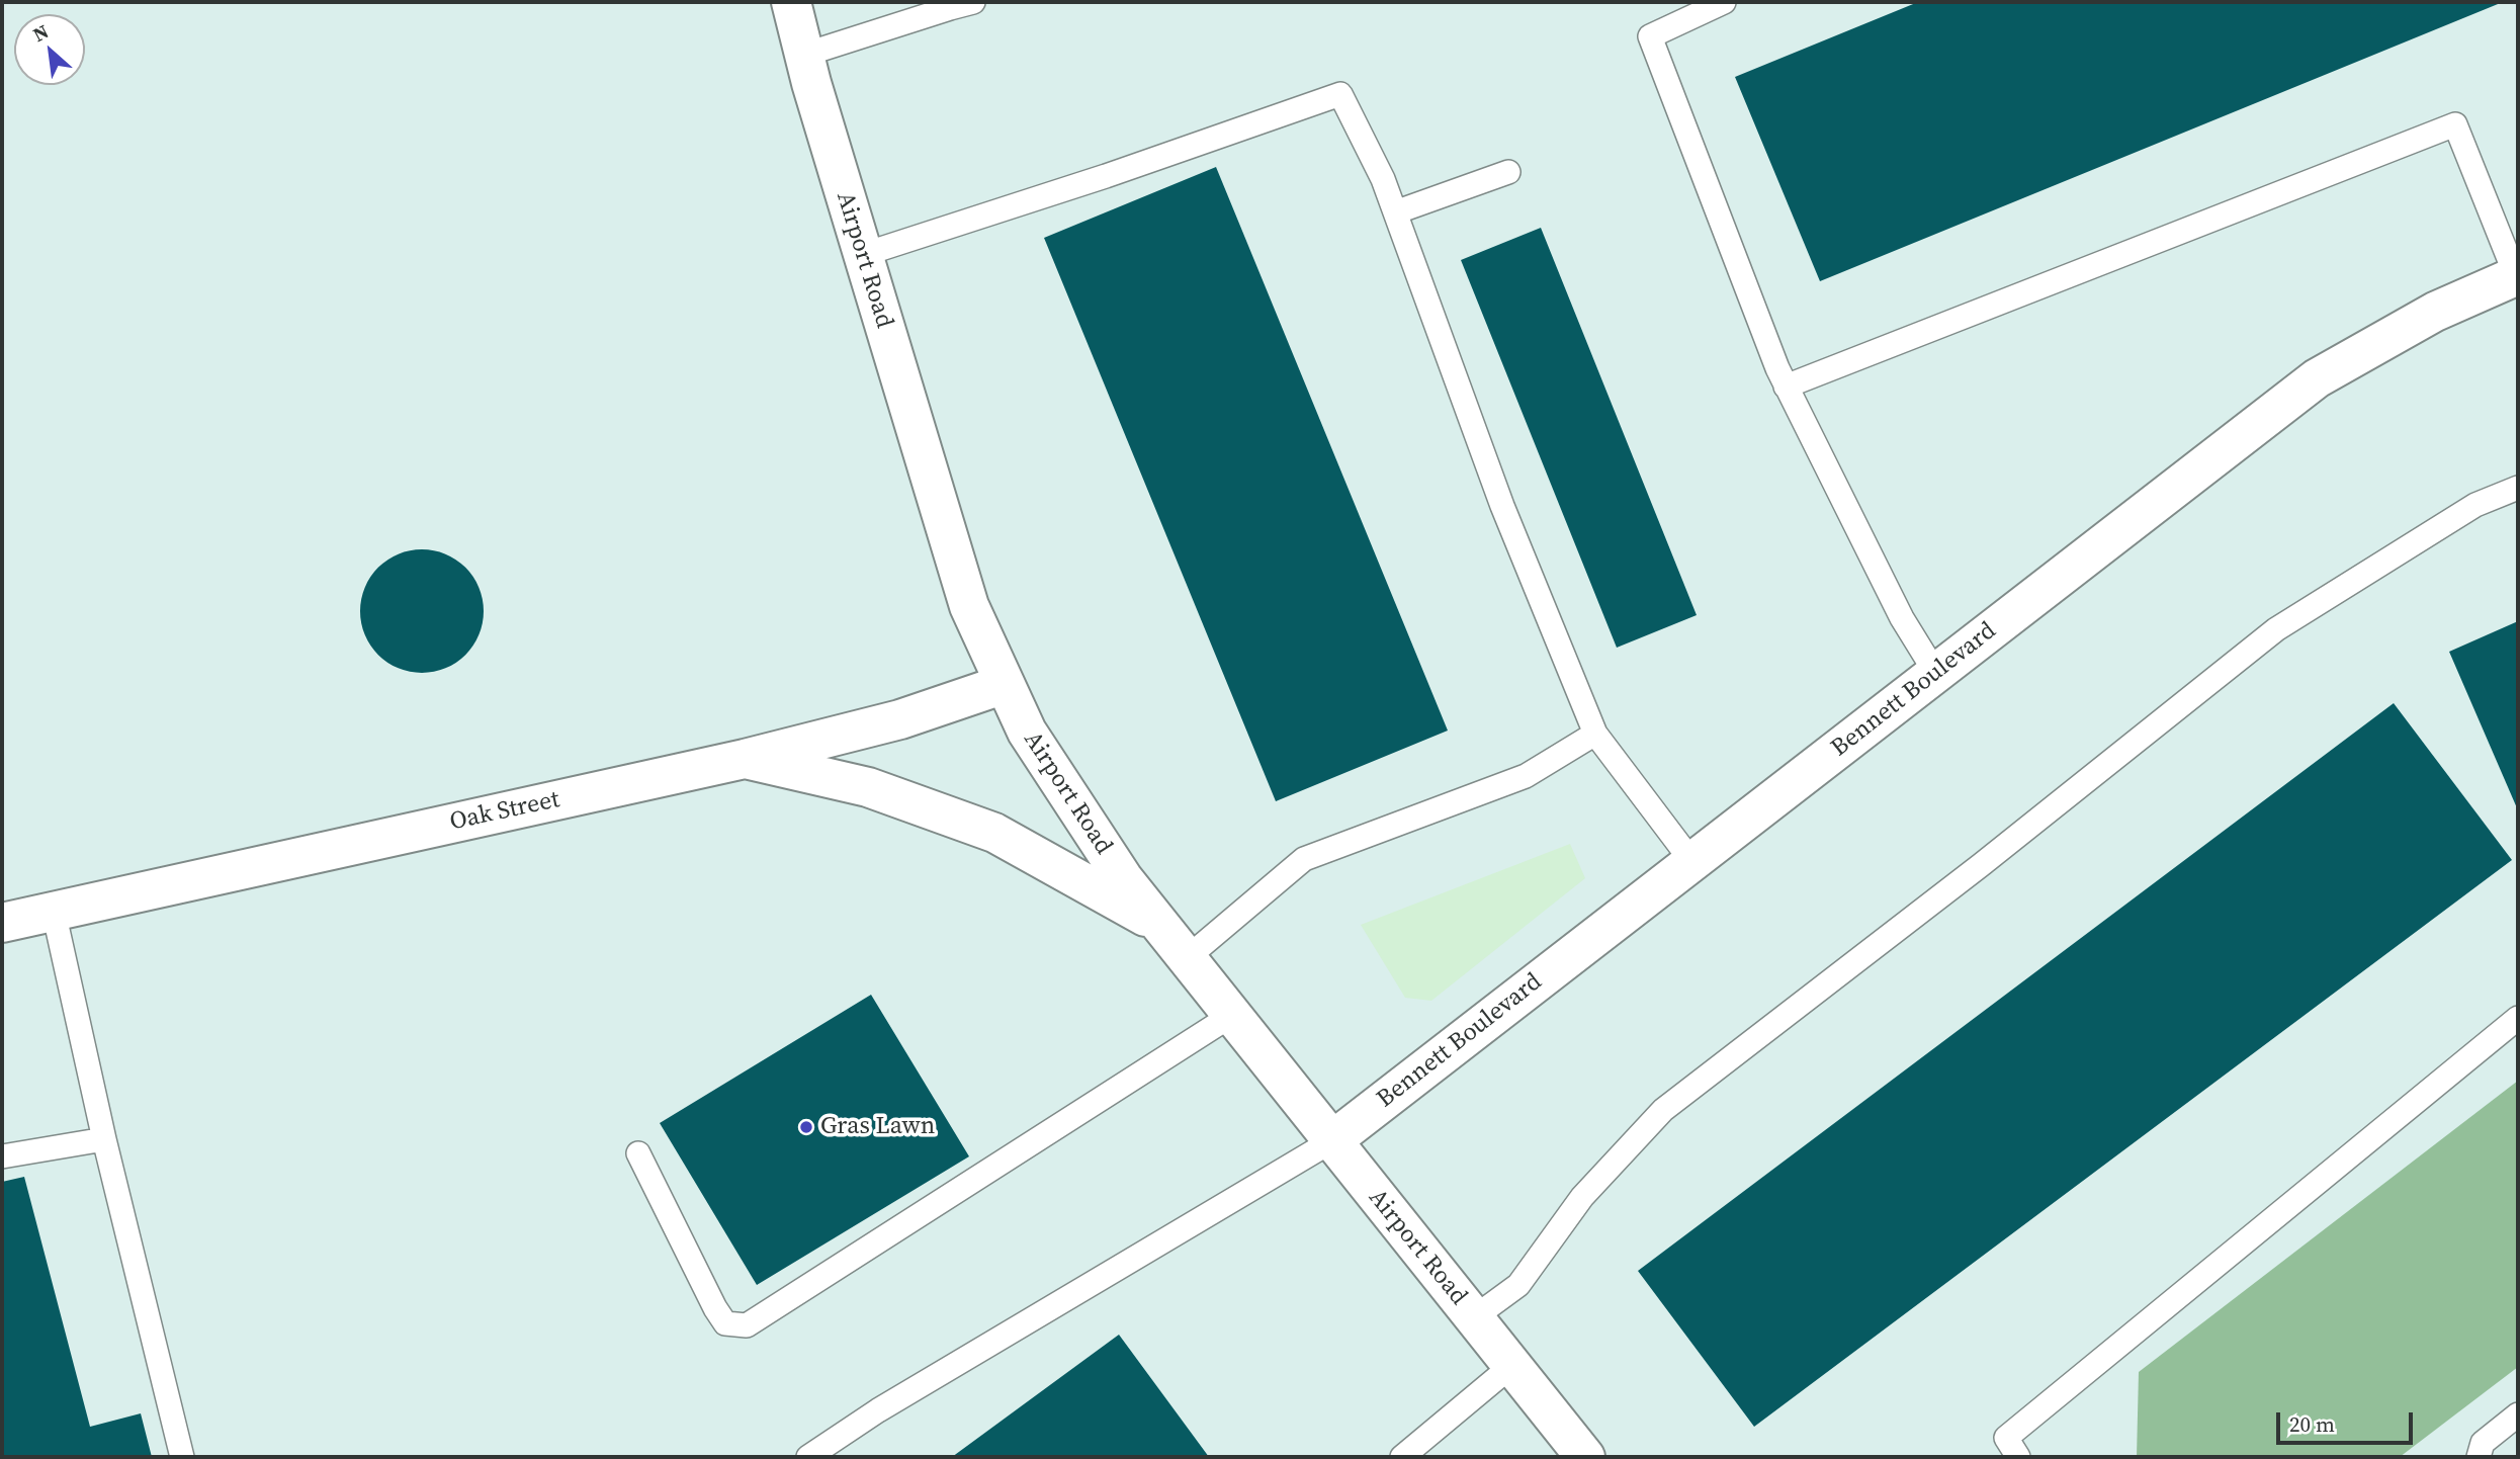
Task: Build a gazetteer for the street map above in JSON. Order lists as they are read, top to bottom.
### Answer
{
  "streets": {
    "street": ["Airport Road", "Bennett Boulevard", "Oak Street"]
  },
  "crossings": [
    ["Airport Road", "Bennett Boulevard"],
    ["Airport Road", "Oak Street"]
  ],
  "places": ["Gras Lawn"],
  "scale_bar": "20 m",
  "north": "top left"
}
